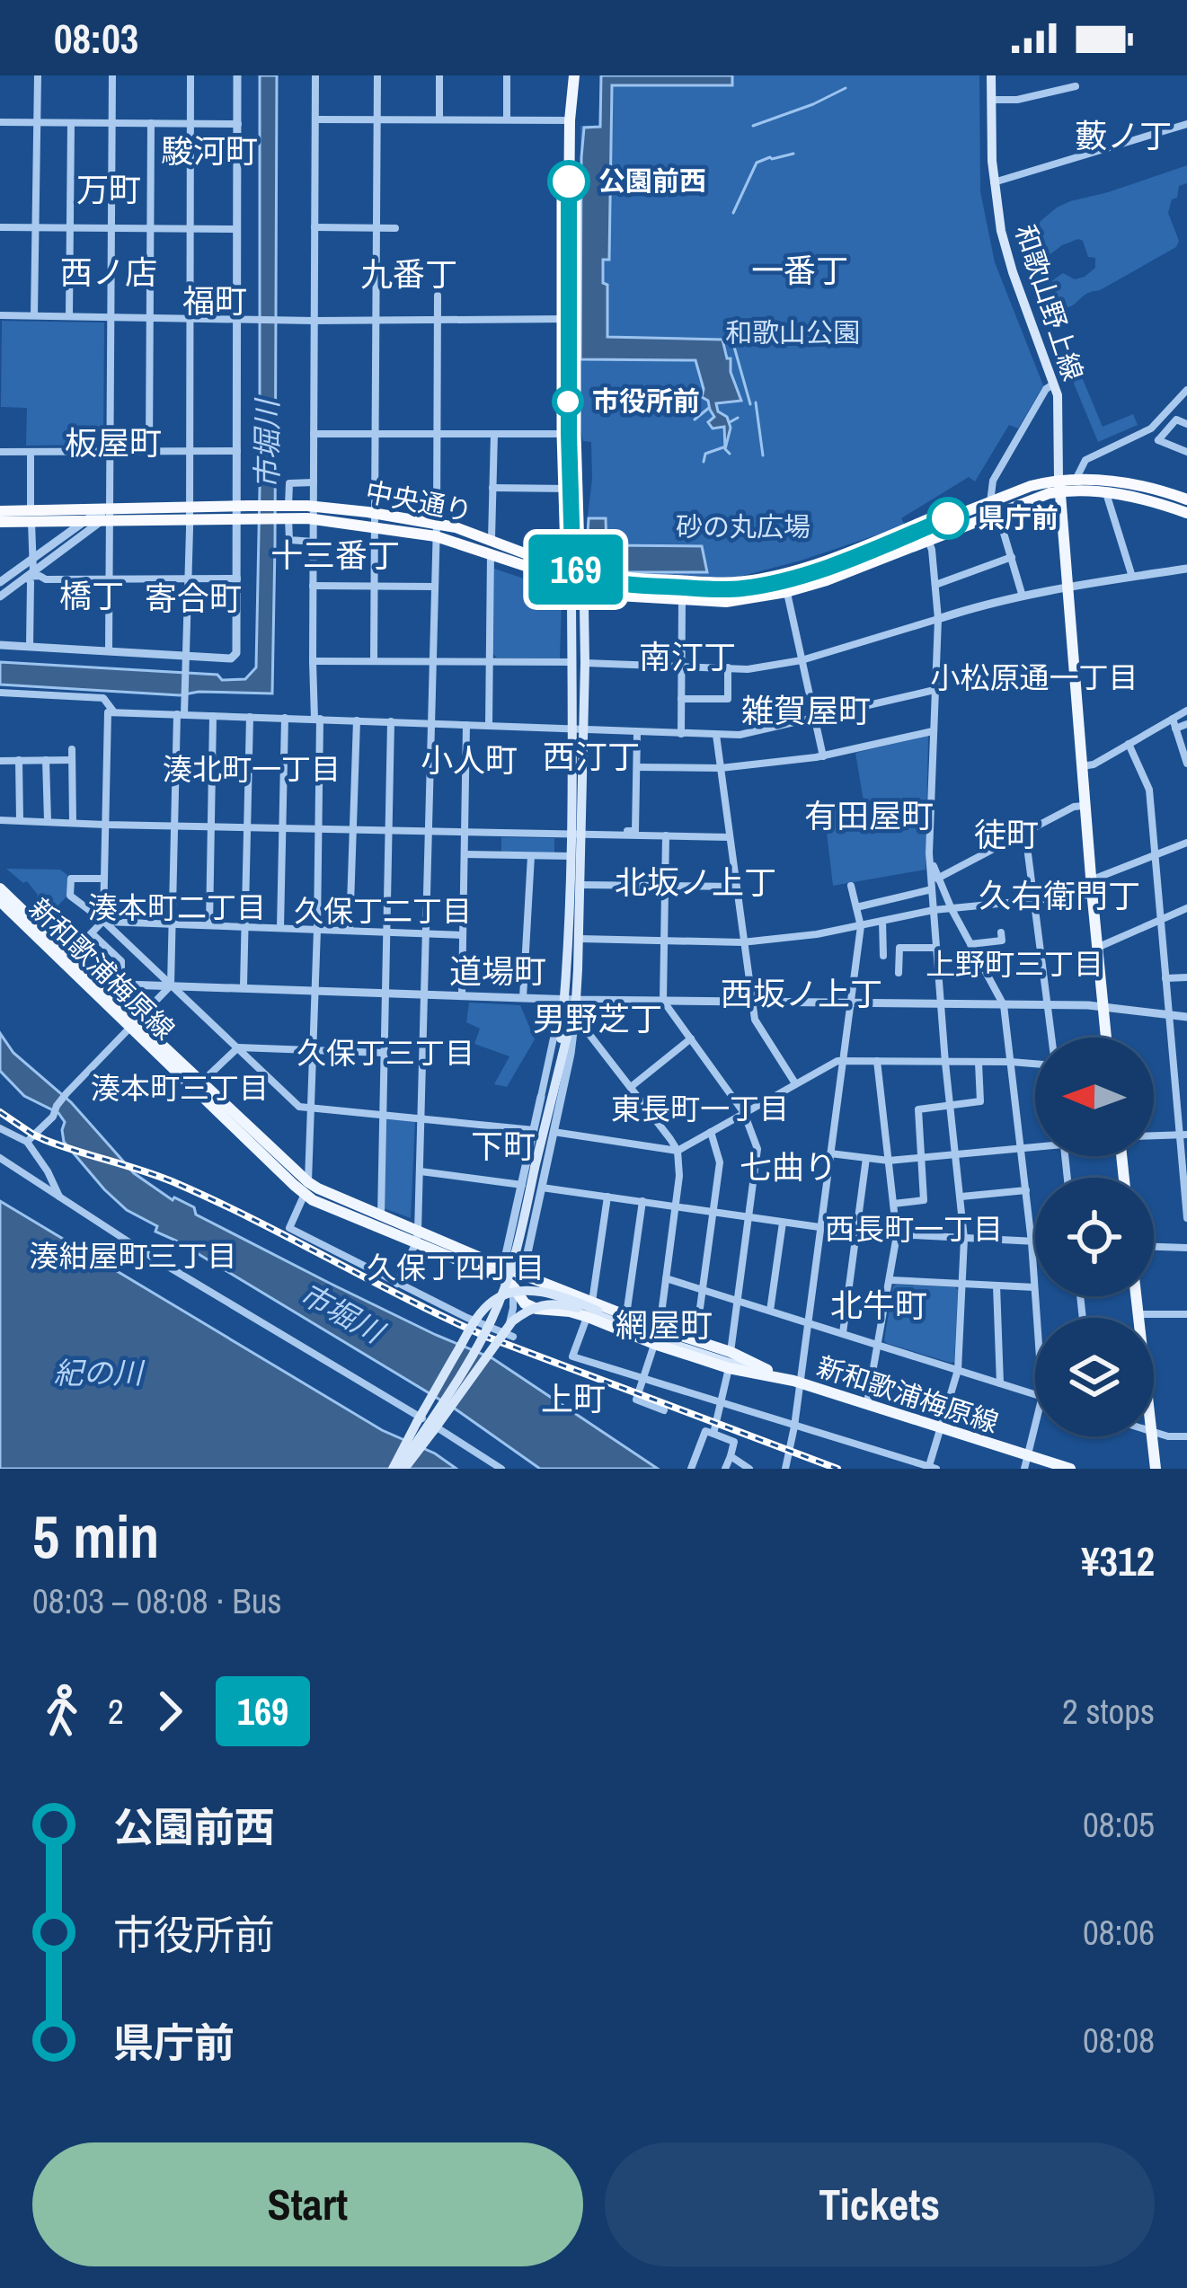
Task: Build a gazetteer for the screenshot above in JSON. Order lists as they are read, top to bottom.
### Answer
{
  "streets": {
    "highway": ["中央通り"],
    "main road": ["和歌山野上線", "新和歌浦梅原線"]
  },
  "crossings": [
    ["和歌山野上線", "中央通り"]
  ],
  "districts": [
    "藪ノ丁",
    "駿河町",
    "万町",
    "一番丁",
    "西ノ店",
    "九番丁",
    "福町",
    "板屋町",
    "十三番丁",
    "橋丁",
    "寄合町",
    "南汀丁",
    "小松原通一丁目",
    "雑賀屋町",
    "西汀丁",
    "小人町",
    "湊北町一丁目",
    "有田屋町",
    "徒町",
    "北坂ノ上丁",
    "久右衛門丁",
    "湊本町二丁目",
    "久保丁二丁目",
    "上野町三丁目",
    "道場町",
    "西坂ノ上丁",
    "男野芝丁",
    "久保丁三丁目",
    "湊本町三丁目",
    "東長町一丁目",
    "下町",
    "七曲り",
    "西長町一丁目",
    "湊紺屋町三丁目",
    "久保丁四丁目",
    "北牛町",
    "網屋町",
    "上町"
  ],
  "water": ["市堀川", "紀の川"],
  "parks": ["和歌山公園", "砂の丸広場"],
  "places": ["公園前西", "市役所前", "県庁前"],
  "lines": ["bus line 169"],
  "north": "left",
  "page": {
    "status": "08:03",
    "on_map": "169",
    "heading": ["5 min", "08:03 – 08:08 · Bus", "¥312"],
    "legs": ["2", "169", "2 stops"],
    "list": [
      {
        "name": "公園前西",
        "value": "08:05"
      },
      {
        "name": "市役所前",
        "value": "08:06"
      },
      {
        "name": "県庁前",
        "value": "08:08"
      }
    ],
    "buttons": ["Start", "Tickets"]
  }
}
